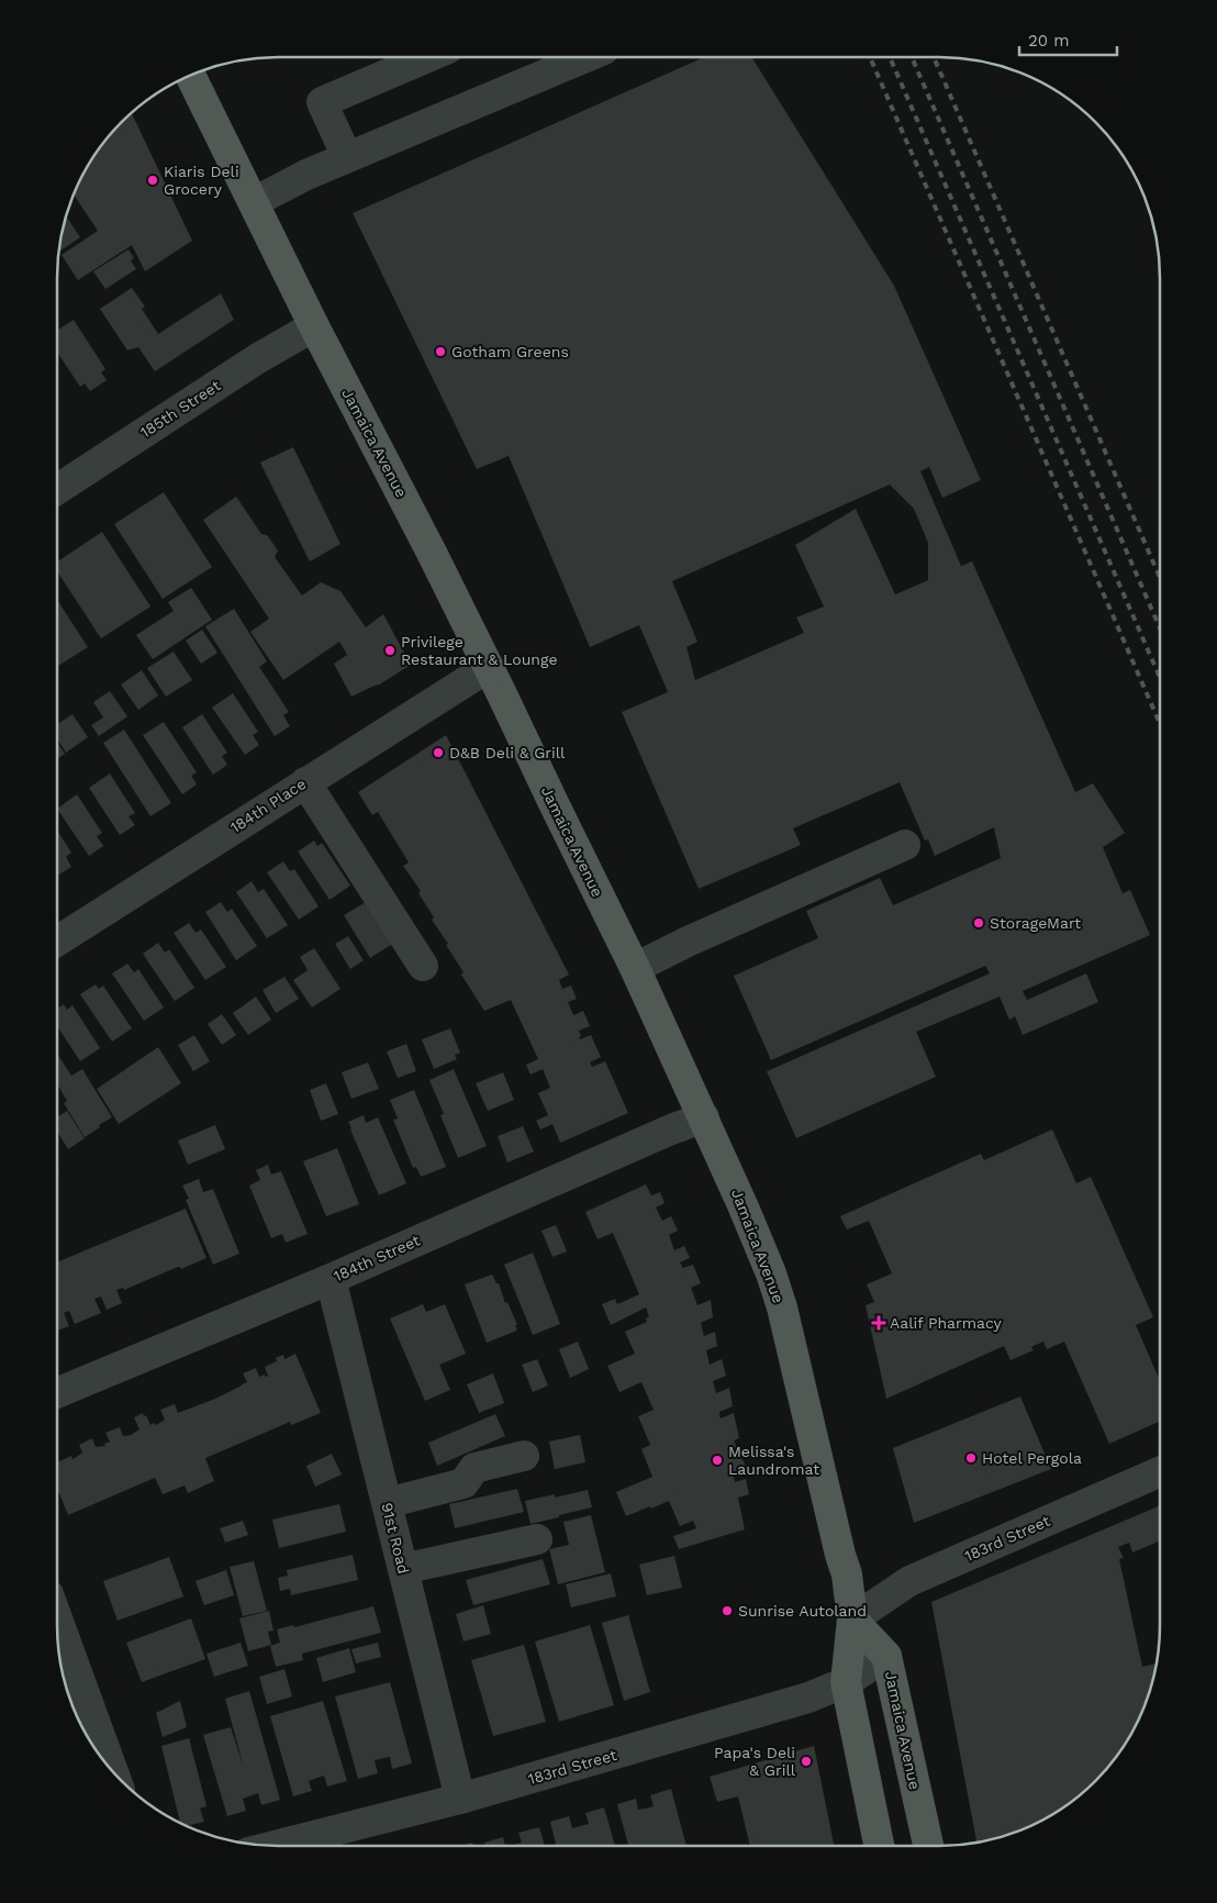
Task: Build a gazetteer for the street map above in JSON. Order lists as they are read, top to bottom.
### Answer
{
  "streets": {
    "main road": ["Jamaica Avenue"],
    "street": [
      "185th Street",
      "184th Place",
      "184th Street",
      "91st Road",
      "183rd Street"
    ]
  },
  "crossings": [
    ["185th Street", "Jamaica Avenue"],
    ["Jamaica Avenue", "184th Place"],
    ["Jamaica Avenue", "184th Street"],
    ["Jamaica Avenue", "183rd Street"],
    ["184th Street", "91st Road"],
    ["91st Road", "183rd Street"]
  ],
  "places": {
    "other": [
      "Kiaris Deli Grocery",
      "Gotham Greens",
      "Privilege Restaurant & Lounge",
      "D&B Deli & Grill",
      "StorageMart",
      "Hotel Pergola",
      "Melissa's Laundromat",
      "Sunrise Autoland",
      "Papa's Deli & Grill"
    ],
    "health": ["Aalif Pharmacy"]
  },
  "scale_bar": "20 m"
}
